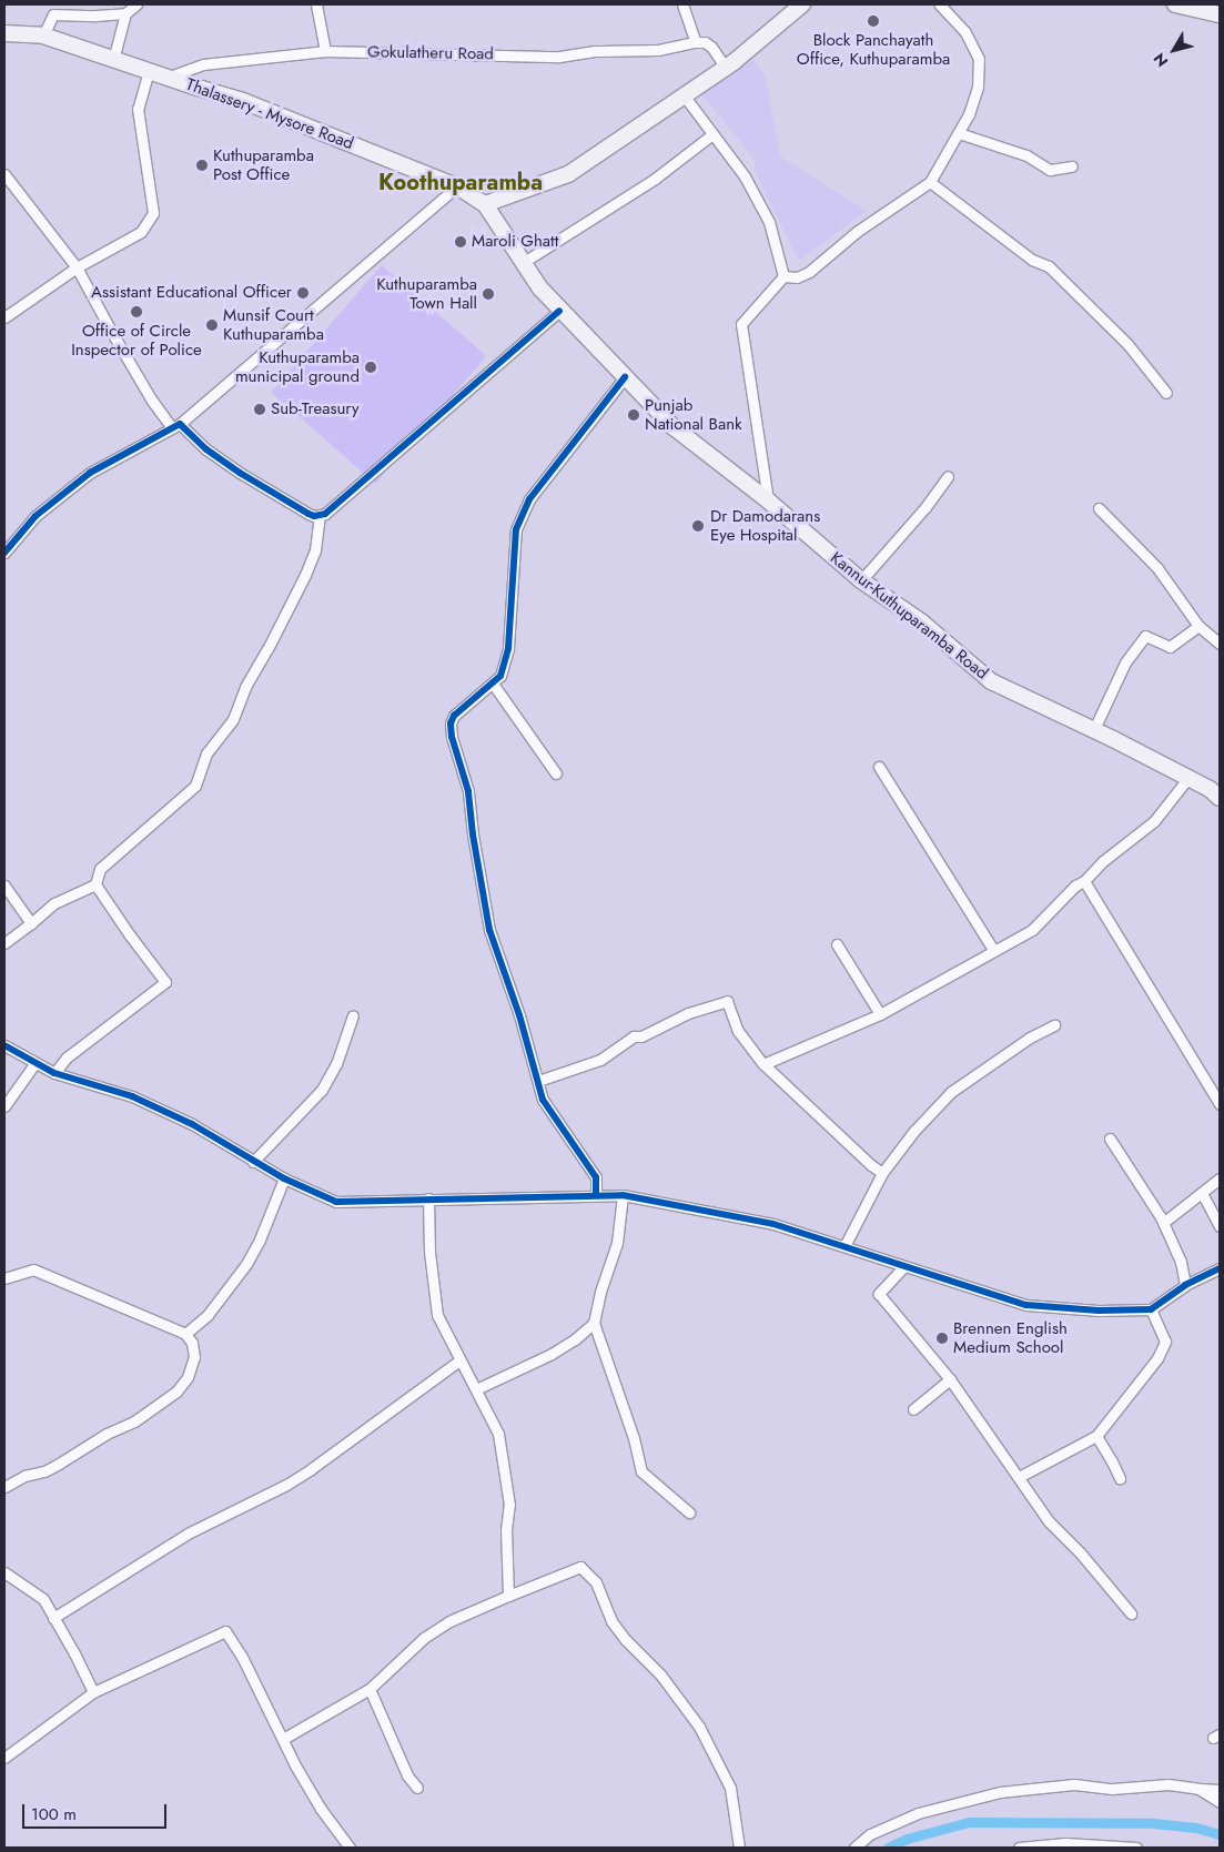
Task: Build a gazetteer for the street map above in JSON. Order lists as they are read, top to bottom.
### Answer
{
  "streets": {
    "main road": ["Thalassery - Mysore Road", "Kannur-Kuthuparamba Road"],
    "street": ["Gokulatheru Road"]
  },
  "crossings": [
    ["Gokulatheru Road", "Thalassery - Mysore Road"],
    ["Thalassery - Mysore Road", "Kannur-Kuthuparamba Road"]
  ],
  "districts": ["Koothuparamba"],
  "places": [
    "Block Panchayath Office, Kuthuparamba",
    "Kuthuparamba Post Office",
    "Maroli Ghatt",
    "Assistant Educational Officer",
    "Kuthuparamba Town Hall",
    "Office of Circle Inspector of Police",
    "Munsif Court Kuthuparamba",
    "Kuthuparamba municipal ground",
    "Sub-Treasury",
    "Punjab National Bank",
    "Dr Damodarans Eye Hospital",
    "Brennen English Medium School"
  ],
  "scale_bar": "100 m",
  "north": "bottom left"
}
